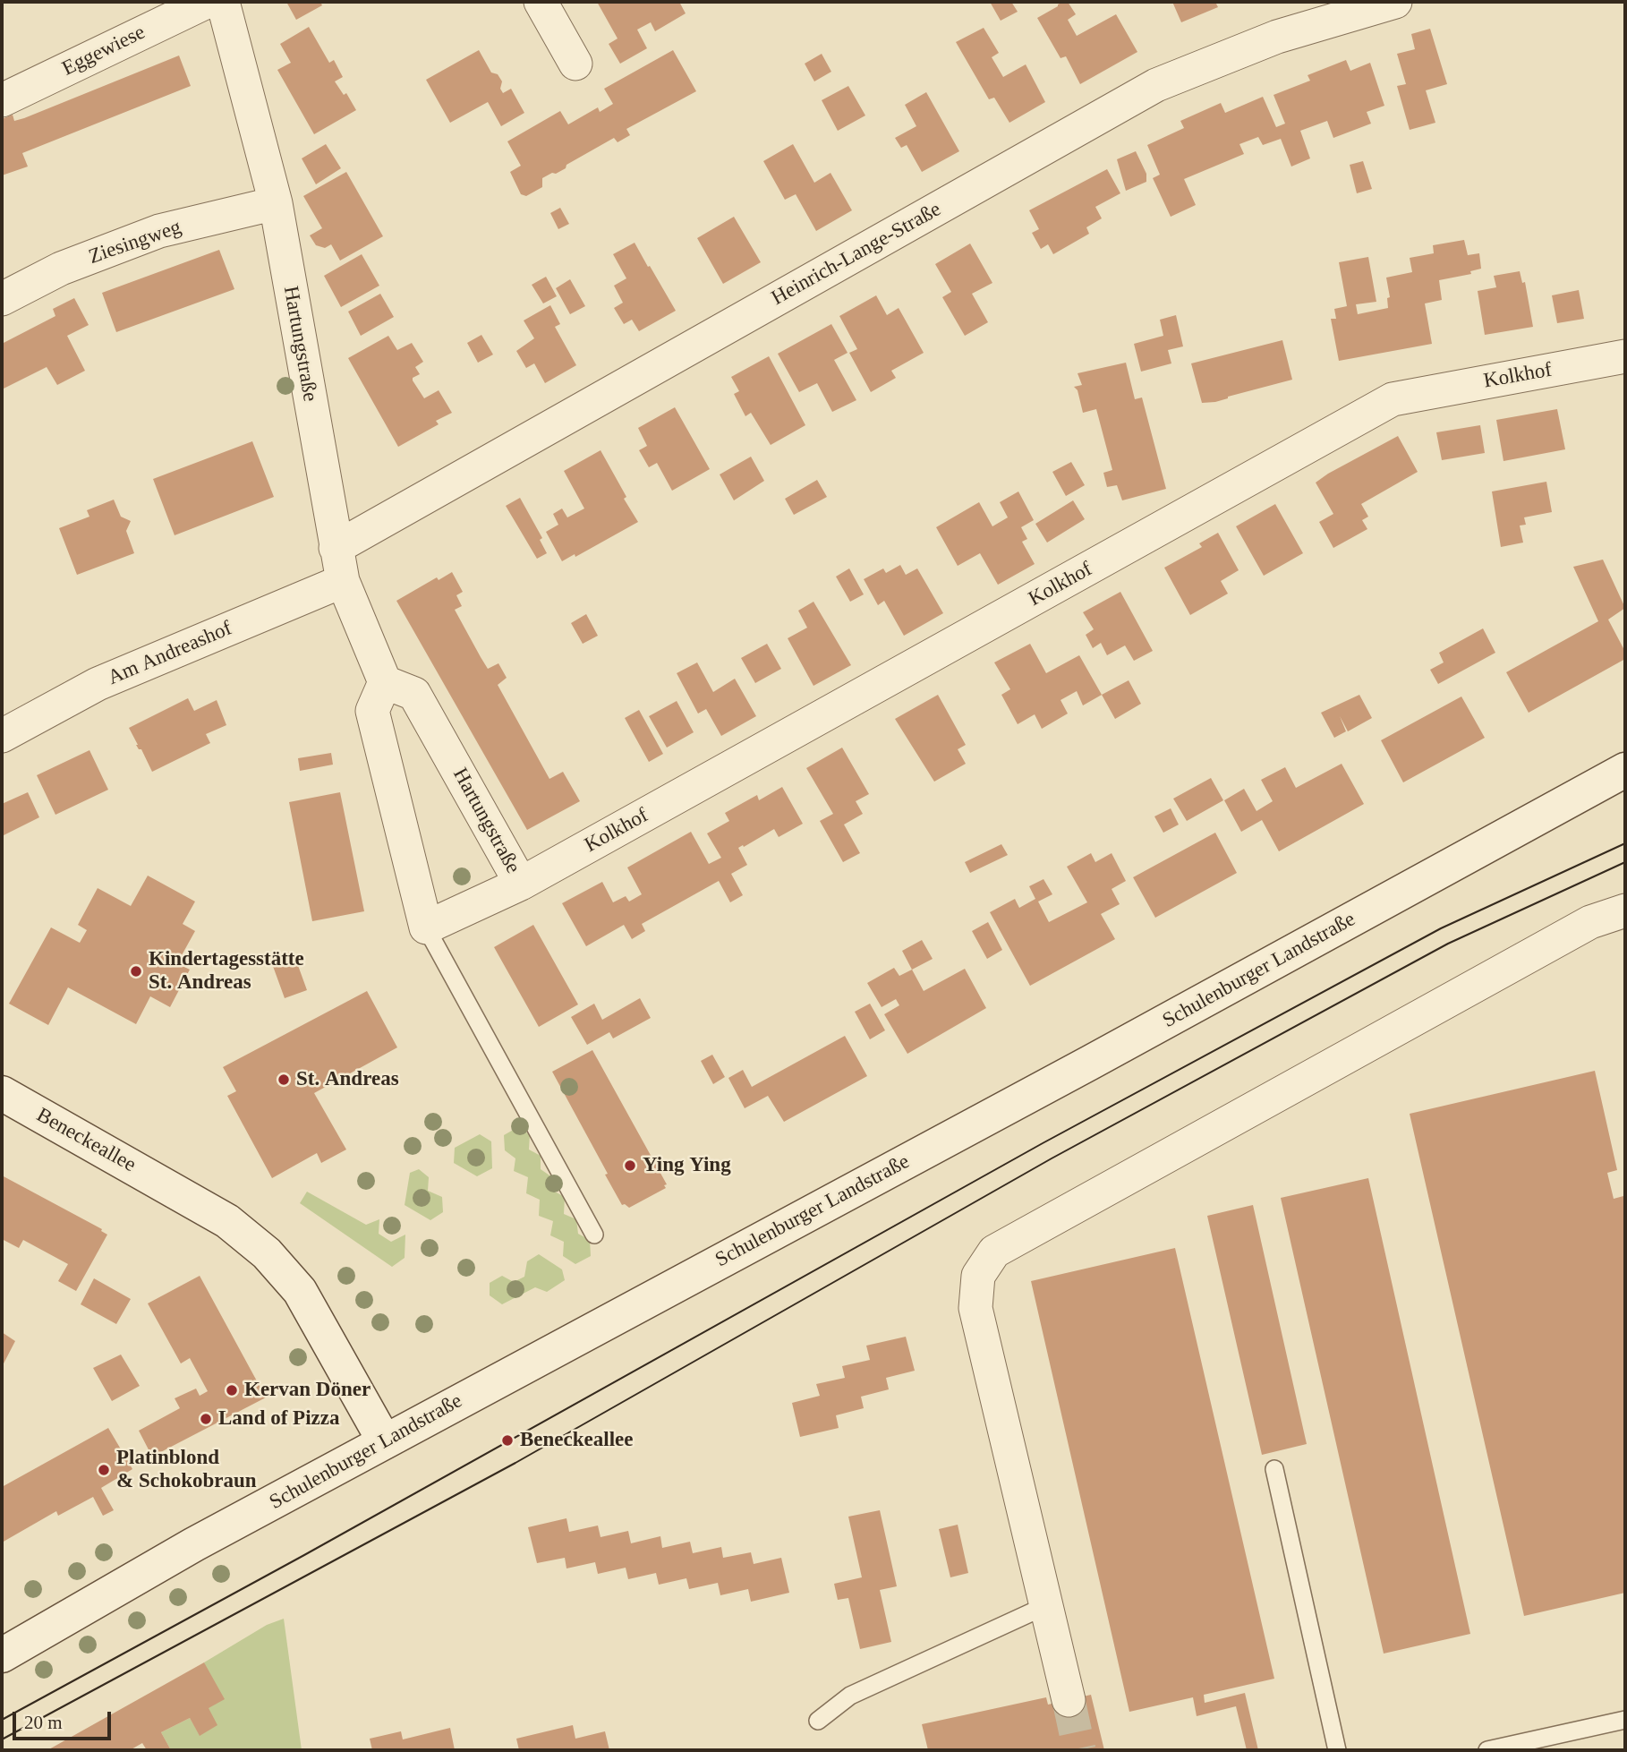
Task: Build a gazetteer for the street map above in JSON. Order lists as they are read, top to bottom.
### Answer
{
  "streets": {
    "main road": ["Schulenburger Landstraße", "Beneckeallee"],
    "street": [
      "Eggewiese",
      "Ziesingweg",
      "Heinrich-Lange-Straße",
      "Hartungstraße",
      "Kolkhof",
      "Am Andreashof"
    ]
  },
  "crossings": [
    ["Ziesingweg", "Hartungstraße"],
    ["Heinrich-Lange-Straße", "Hartungstraße"],
    ["Hartungstraße", "Kolkhof"],
    ["Hartungstraße", "Am Andreashof"],
    ["Schulenburger Landstraße", "Beneckeallee"]
  ],
  "places": [
    "Kindertagesstätte St. Andreas",
    "St. Andreas",
    "Ying Ying",
    "Kervan Döner",
    "Land of Pizza",
    "Beneckeallee",
    "Platinblond & Schokobraun"
  ],
  "scale_bar": "20 m"
}
